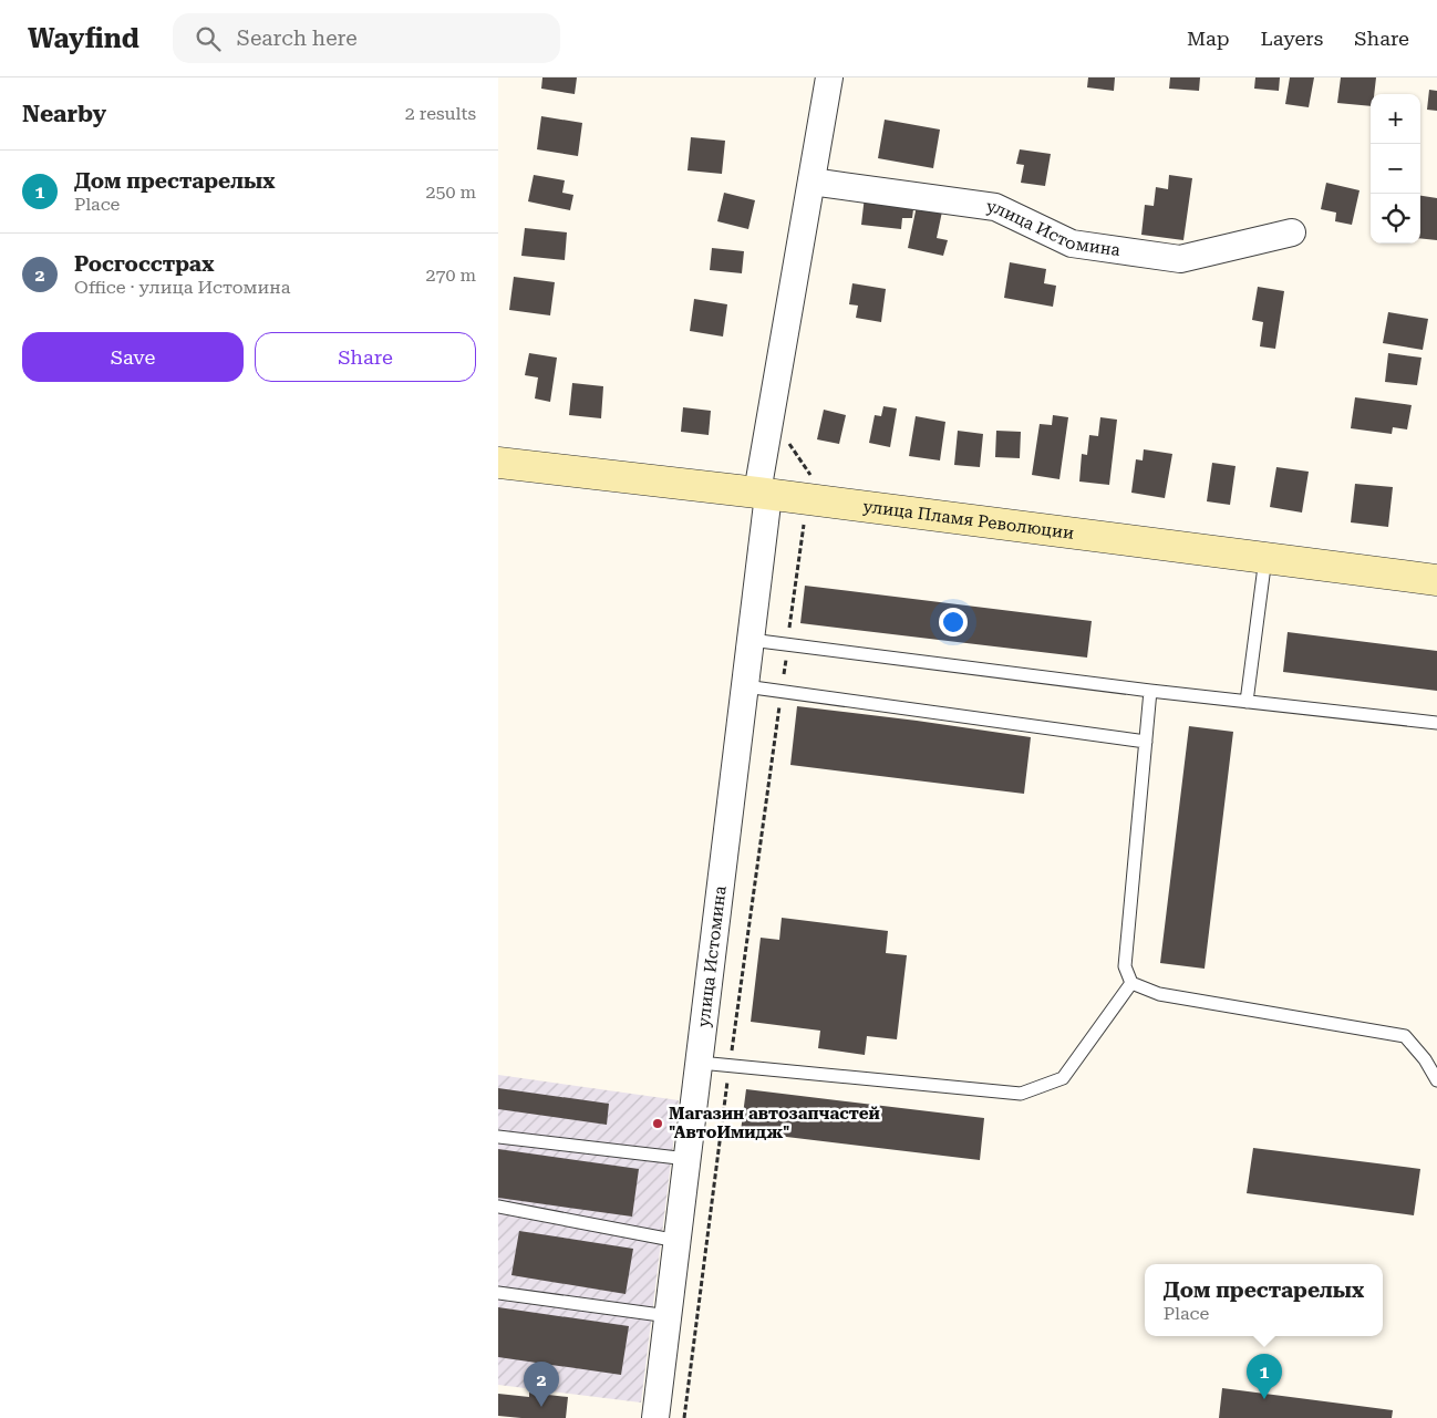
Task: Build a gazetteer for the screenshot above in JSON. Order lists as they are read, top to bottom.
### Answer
{
  "streets": {
    "street": ["улица Истомина", "улица Пламя Революции"]
  },
  "crossings": [
    ["улица Истомина", "улица Пламя Революции"]
  ],
  "places": ["Магазин автозапчастей \"АвтоИмидж\""],
  "page": {
    "header": "Wayfind",
    "search": "Search here",
    "nav": ["Map", "Layers", "Share"],
    "heading": ["Nearby", "2 results"],
    "map_buttons": ["+", "−"],
    "list": [
      {
        "mark": "1",
        "name": "Дом престарелых",
        "note": "Place",
        "value": "250 m"
      },
      {
        "mark": "2",
        "name": "Росгосстрах",
        "note": "Office · улица Истомина",
        "value": "270 m"
      }
    ],
    "buttons": ["Save", "Share"],
    "popup": ["Дом престарелых", "Place"],
    "pins": ["1", "2"]
  }
}
